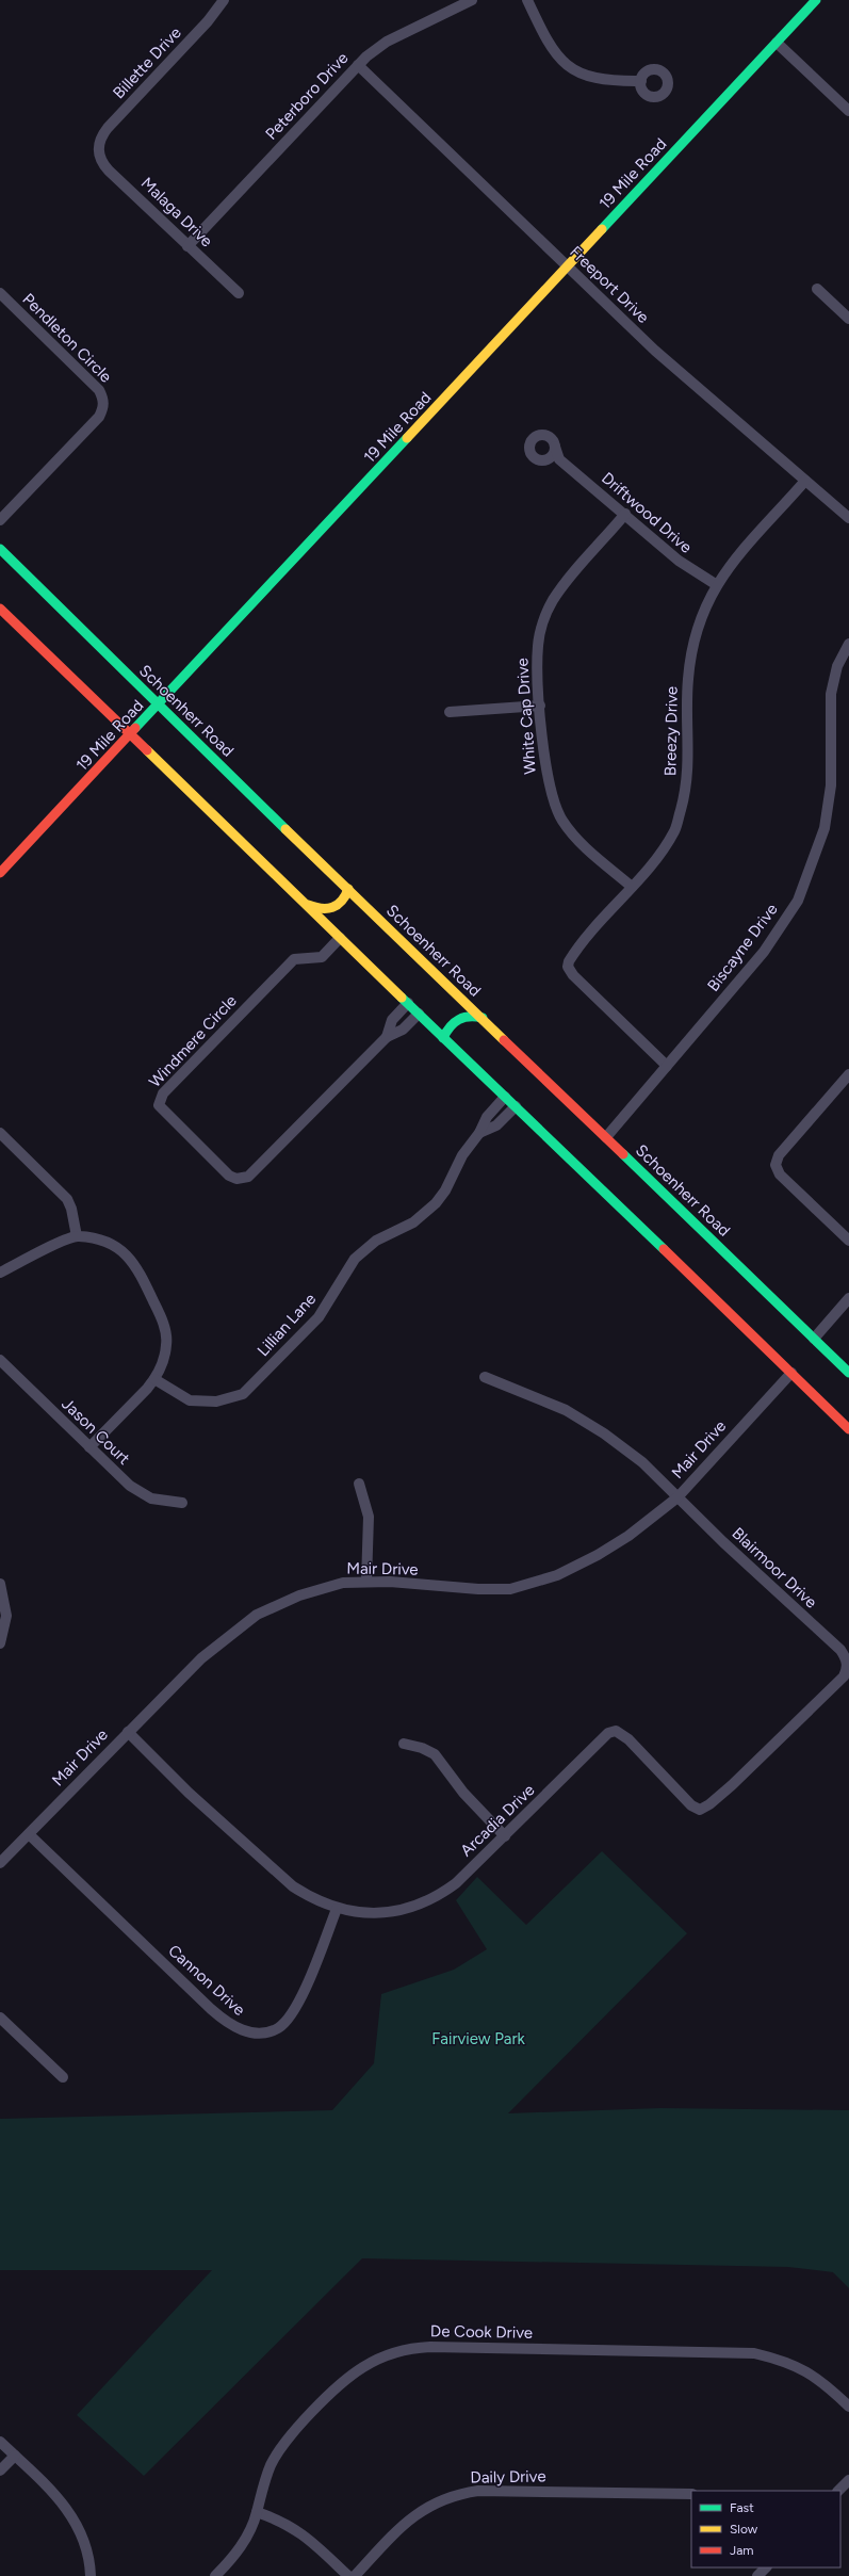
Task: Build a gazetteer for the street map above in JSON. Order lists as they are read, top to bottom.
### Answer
{
  "streets": {
    "main road": ["19 Mile Road", "Schoenherr Road"],
    "street": [
      "Billette Drive",
      "Peterboro Drive",
      "Malaga Drive",
      "Freeport Drive",
      "Pendleton Circle",
      "Driftwood Drive",
      "White Cap Drive",
      "Breezy Drive",
      "Biscayne Drive",
      "Windmere Circle",
      "Lillian Lane",
      "Jason Court",
      "Mair Drive",
      "Blairmoor Drive",
      "Arcadia Drive",
      "Cannon Drive",
      "De Cook Drive",
      "Daily Drive"
    ]
  },
  "crossings": [
    ["Billette Drive", "Malaga Drive"],
    ["Peterboro Drive", "Malaga Drive"],
    ["Peterboro Drive", "Freeport Drive"],
    ["19 Mile Road", "Freeport Drive"],
    ["19 Mile Road", "Schoenherr Road"],
    ["Freeport Drive", "Breezy Drive"],
    ["Driftwood Drive", "White Cap Drive"],
    ["Driftwood Drive", "Breezy Drive"],
    ["Schoenherr Road", "Biscayne Drive"],
    ["White Cap Drive", "Breezy Drive"],
    ["Breezy Drive", "Biscayne Drive"],
    ["Mair Drive", "Blairmoor Drive"],
    ["Mair Drive", "Arcadia Drive"],
    ["Mair Drive", "Cannon Drive"],
    ["Blairmoor Drive", "Arcadia Drive"],
    ["Arcadia Drive", "Cannon Drive"]
  ],
  "parks": ["Fairview Park"],
  "legend": ["Fast", "Slow", "Jam"]
}
